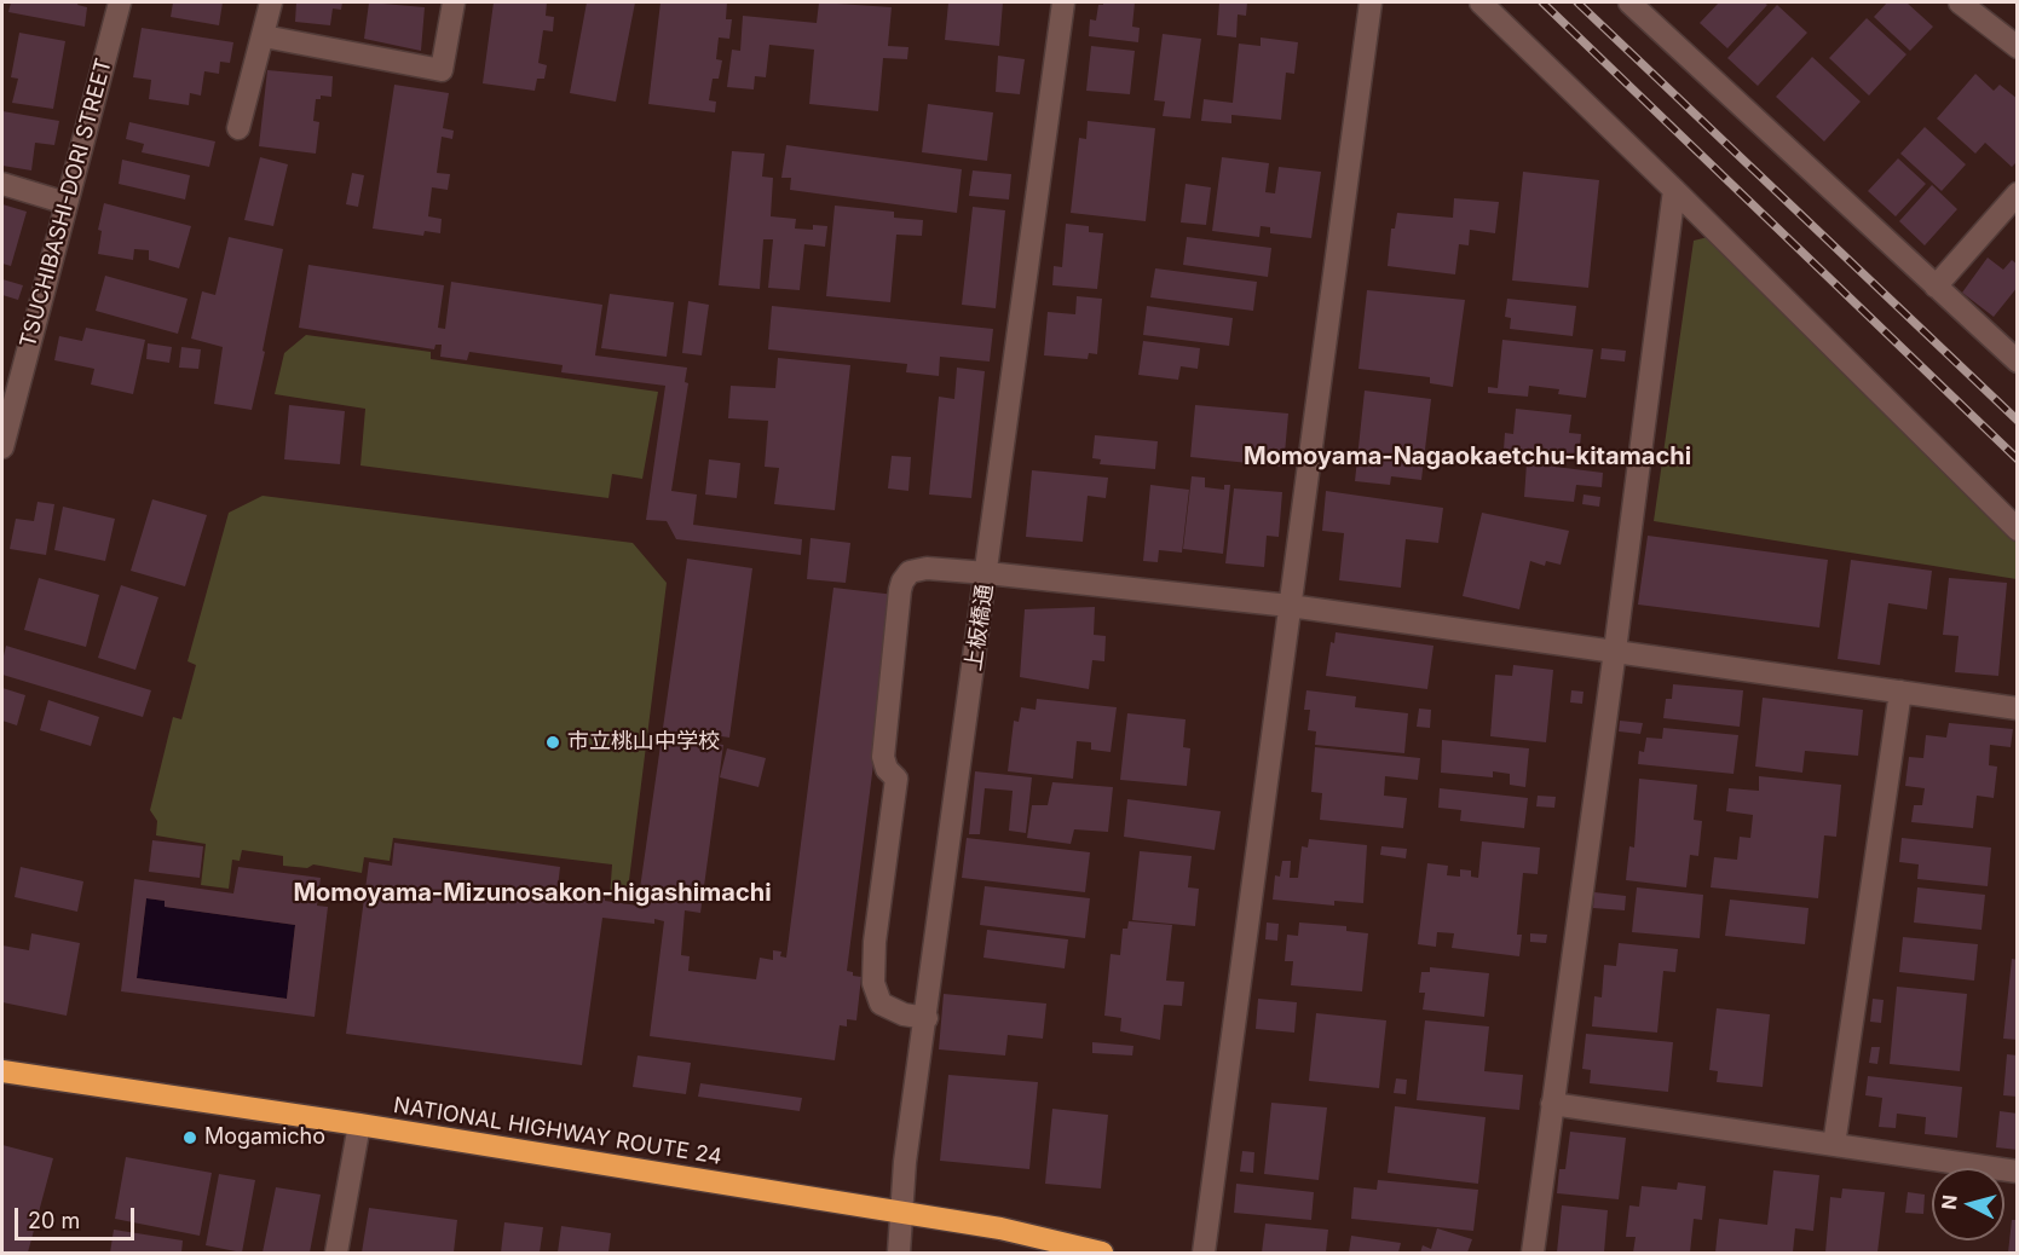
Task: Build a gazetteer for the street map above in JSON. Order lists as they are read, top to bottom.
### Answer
{
  "streets": {
    "highway": ["NATIONAL HIGHWAY ROUTE 24"],
    "street": ["TSUCHIBASHI-DORI STREET", "上板橋通"]
  },
  "crossings": [
    ["上板橋通", "NATIONAL HIGHWAY ROUTE 24"]
  ],
  "districts": ["Momoyama-Nagaokaetchu-kitamachi", "Momoyama-Mizunosakon-higashimachi"],
  "places": ["市立桃山中学校", "Mogamicho"],
  "scale_bar": "20 m",
  "north": "left"
}
